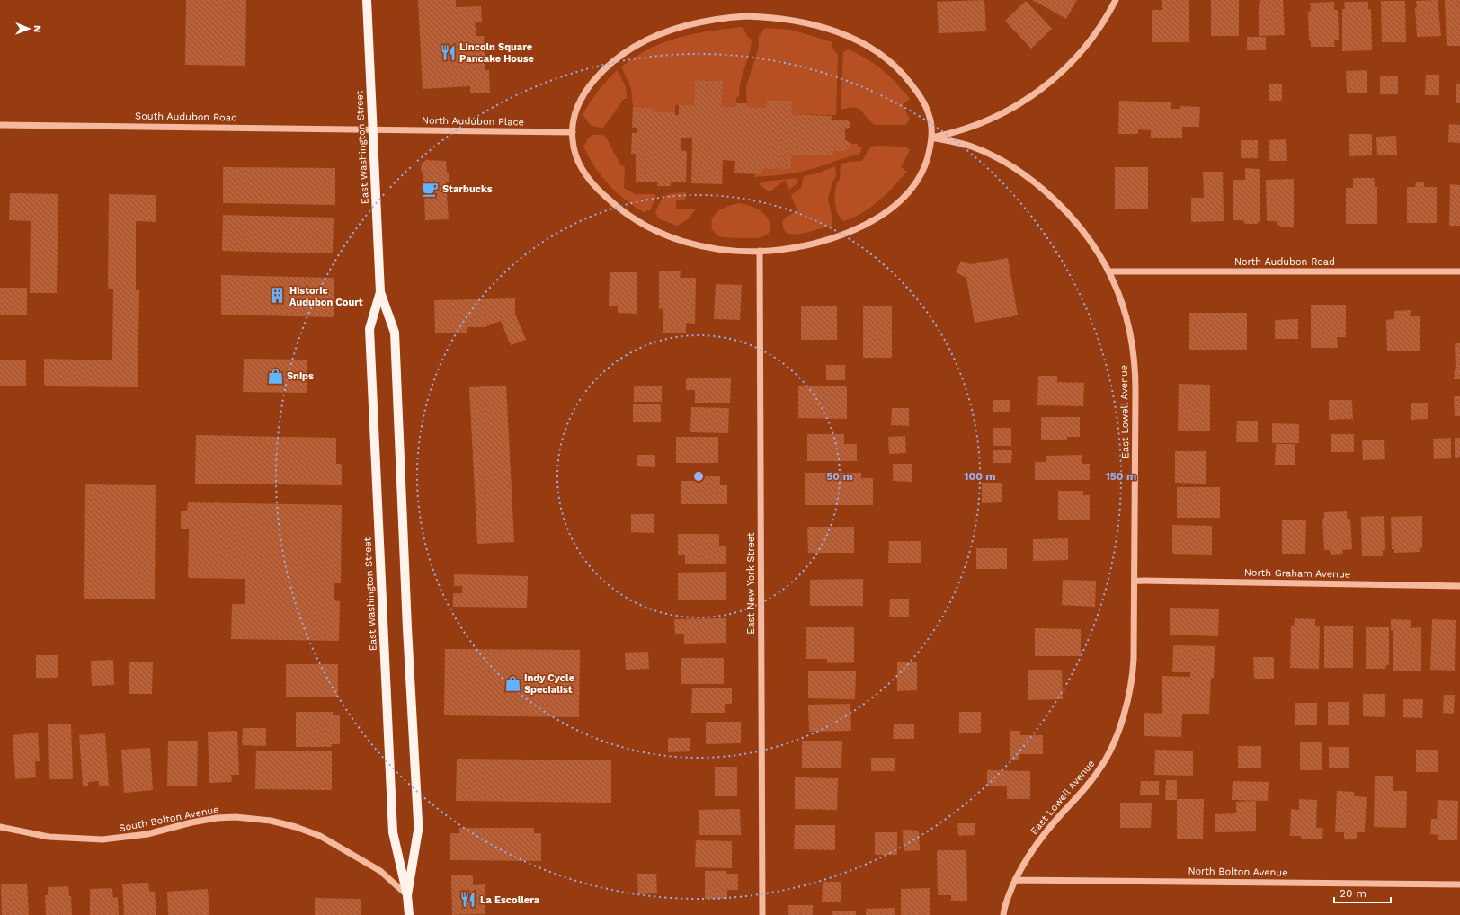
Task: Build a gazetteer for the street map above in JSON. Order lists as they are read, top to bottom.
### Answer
{
  "streets": {
    "main road": ["East Washington Street"],
    "street": [
      "South Audubon Road",
      "North Audubon Place",
      "North Audubon Road",
      "East Lowell Avenue",
      "North Graham Avenue",
      "East New York Street",
      "South Bolton Avenue",
      "North Bolton Avenue"
    ]
  },
  "crossings": [
    ["South Audubon Road", "North Audubon Place"],
    ["South Audubon Road", "East Washington Street"],
    ["North Audubon Place", "East Washington Street"],
    ["East Washington Street", "South Bolton Avenue"],
    ["North Audubon Road", "East Lowell Avenue"],
    ["East Lowell Avenue", "North Graham Avenue"],
    ["East Lowell Avenue", "North Bolton Avenue"]
  ],
  "places": {
    "restaurant": ["Lincoln Square Pancake House", "La Escollera"],
    "cafe": ["Starbucks"],
    "building": ["Historic Audubon Court"],
    "shop": ["Snips", "Indy Cycle Specialist"]
  },
  "scale_bar": "20 m",
  "north": "right",
  "rings": ["50 m", "100 m", "150 m"]
}
